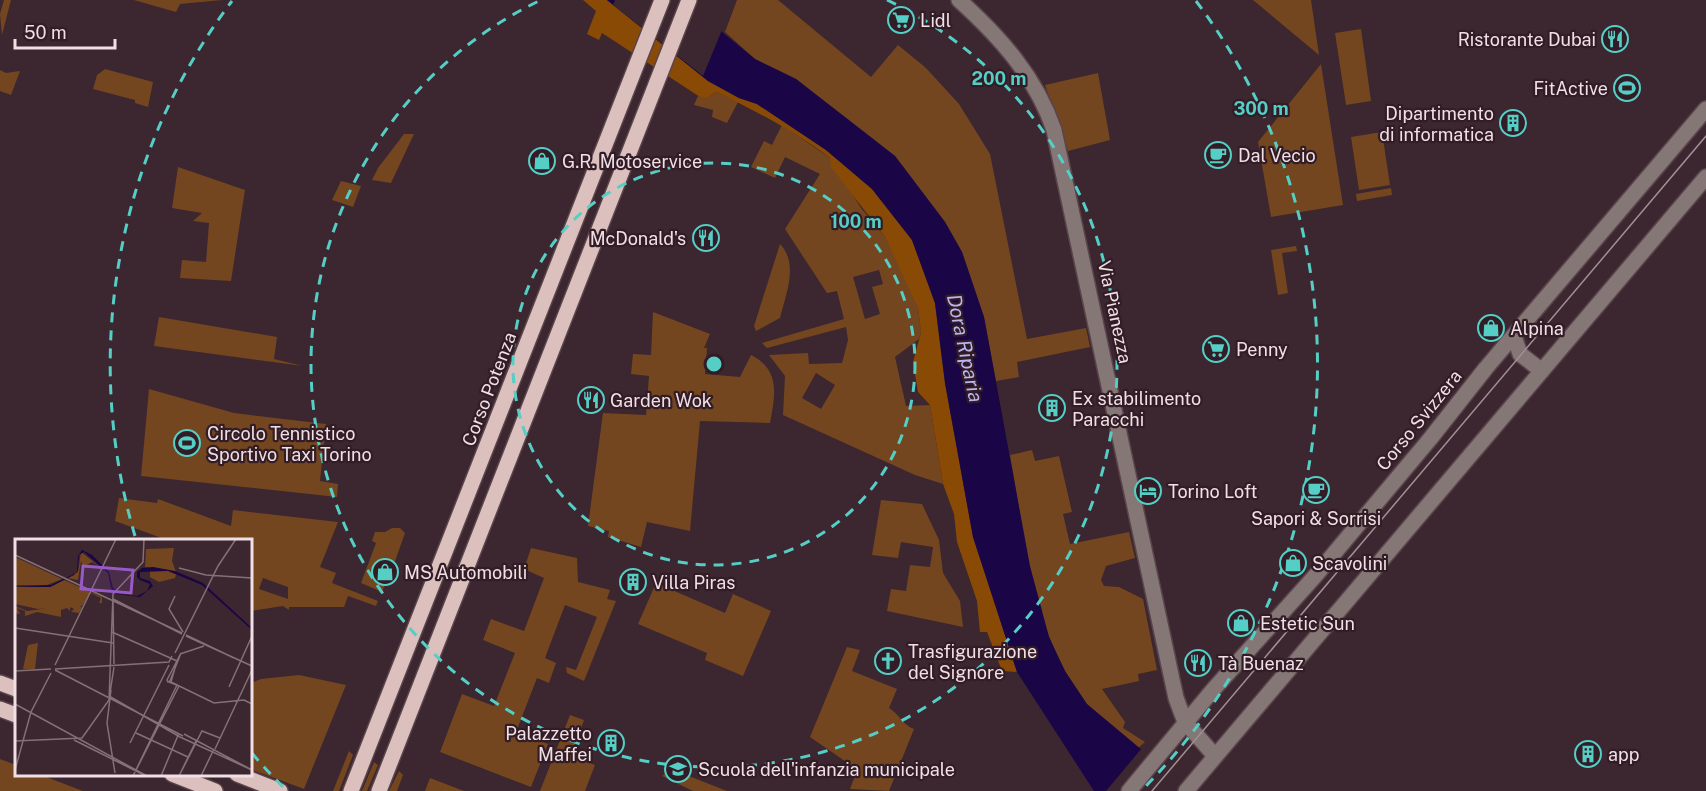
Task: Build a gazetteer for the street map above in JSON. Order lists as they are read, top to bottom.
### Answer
{
  "streets": {
    "main road": ["Corso Potenza"],
    "street": ["Via Pianezza", "Corso Svizzera"]
  },
  "crossings": [
    ["Via Pianezza", "Corso Svizzera"]
  ],
  "water": ["Dora Riparia"],
  "places": {
    "supermarket": ["Lidl", "Penny"],
    "restaurant": [
      "Ristorante Dubai",
      "McDonald's",
      "Garden Wok",
      "Tà Buenaz"
    ],
    "sports": ["FitActive", "Circolo Tennistico Sportivo Taxi Torino"],
    "building": [
      "Dipartimento di informatica",
      "Ex stabilimento Paracchi",
      "Villa Piras",
      "Palazzetto Maffei",
      "app"
    ],
    "cafe": ["Dal Vecio", "Sapori & Sorrisi"],
    "shop": [
      "G.R. Motoservice",
      "Alpina",
      "Scavolini",
      "MS Automobili",
      "Estetic Sun"
    ],
    "hotel": ["Torino Loft"],
    "church": ["Trasfigurazione del Signore"],
    "school or university": ["Scuola dell'infanzia municipale"]
  },
  "scale_bar": "50 m",
  "rings": ["200 m", "300 m", "100 m"]
}
